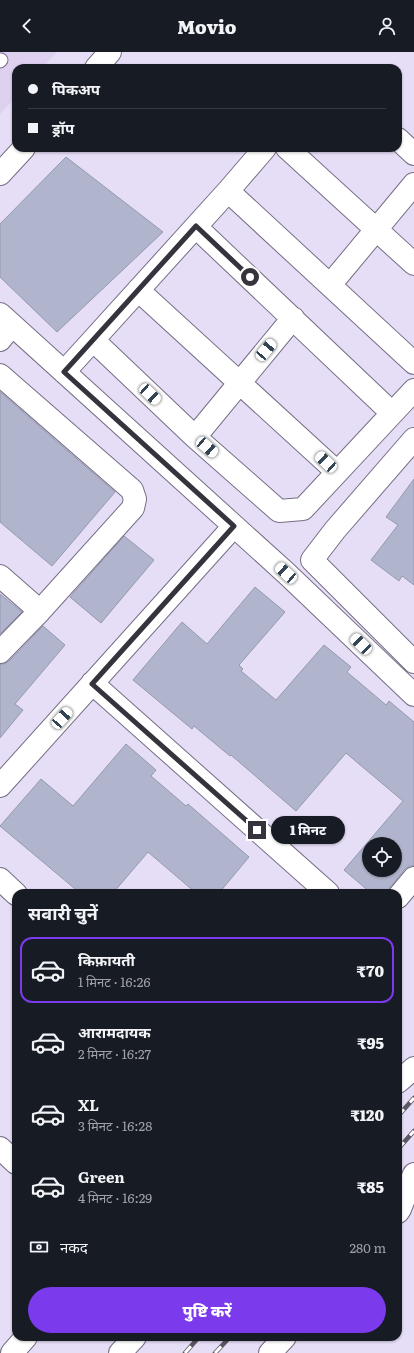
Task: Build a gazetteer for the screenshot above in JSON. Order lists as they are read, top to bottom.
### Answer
{
  "page": {
    "header": "Movio",
    "banner": ["पिकअप", "ड्रॉप"],
    "bubble": "1 मिनट",
    "heading": "सवारी चुनें",
    "list": [
      {
        "name": "किफ़ायती",
        "note": "1 मिनट · 16:26",
        "value": "₹70"
      },
      {
        "name": "आरामदायक",
        "note": "2 मिनट · 16:27",
        "value": "₹95"
      },
      {
        "name": "XL",
        "note": "3 मिनट · 16:28",
        "value": "₹120"
      },
      {
        "name": "Green",
        "note": "4 मिनट · 16:29",
        "value": "₹85"
      }
    ],
    "pay": ["नकद", "280 m"],
    "buttons": "पुष्टि करें"
  }
}
